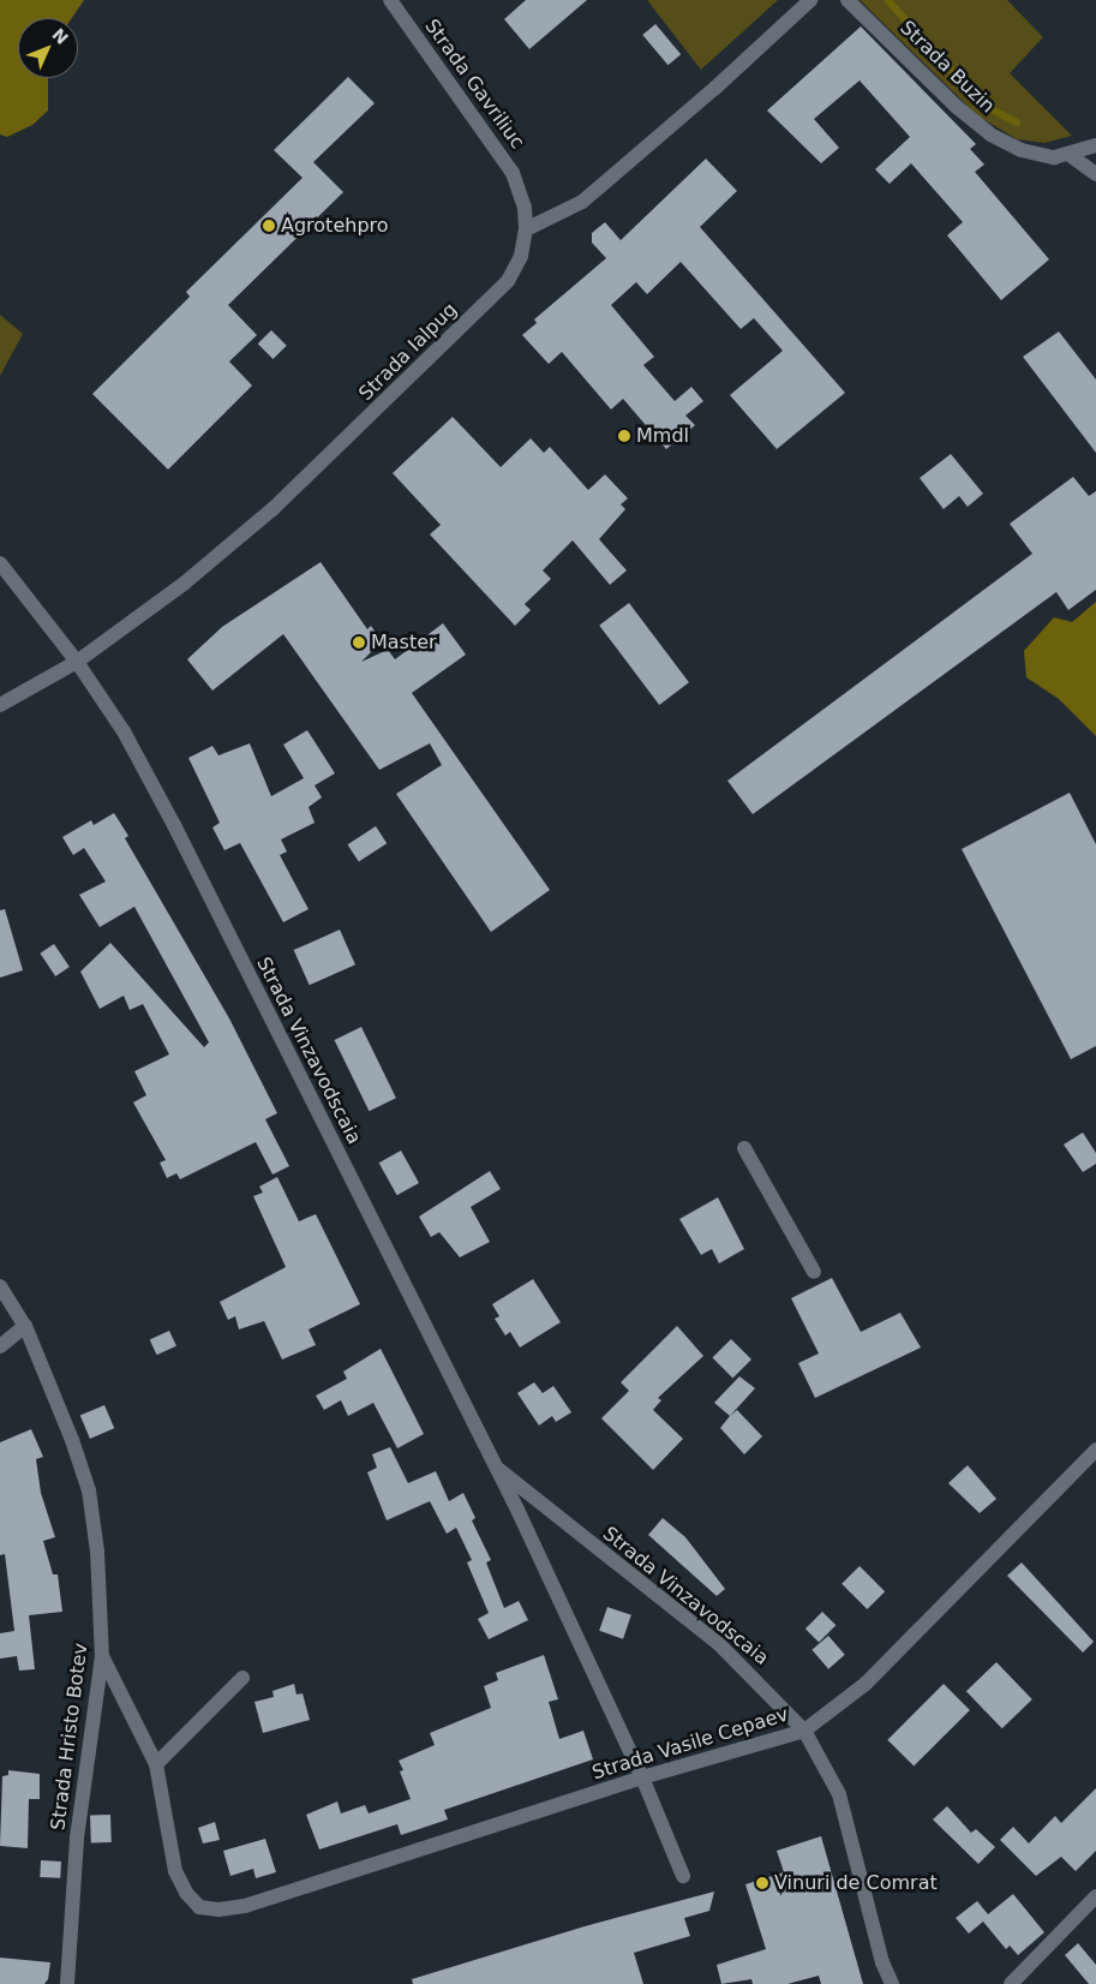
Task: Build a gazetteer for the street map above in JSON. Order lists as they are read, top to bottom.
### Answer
{
  "streets": {
    "street": [
      "Strada Buzin",
      "Strada Gavriliuc",
      "Strada Ialpug",
      "Strada Vinzavodscaia",
      "Strada Hristo Botev",
      "Strada Vasile Cepaev"
    ]
  },
  "crossings": [
    ["Strada Gavriliuc", "Strada Ialpug"],
    ["Strada Ialpug", "Strada Vinzavodscaia"],
    ["Strada Vinzavodscaia", "Strada Vasile Cepaev"]
  ],
  "places": [
    "Agrotehpro",
    "Mmdl",
    "Master",
    "Vinuri de Comrat"
  ],
  "north": "top right"
}
